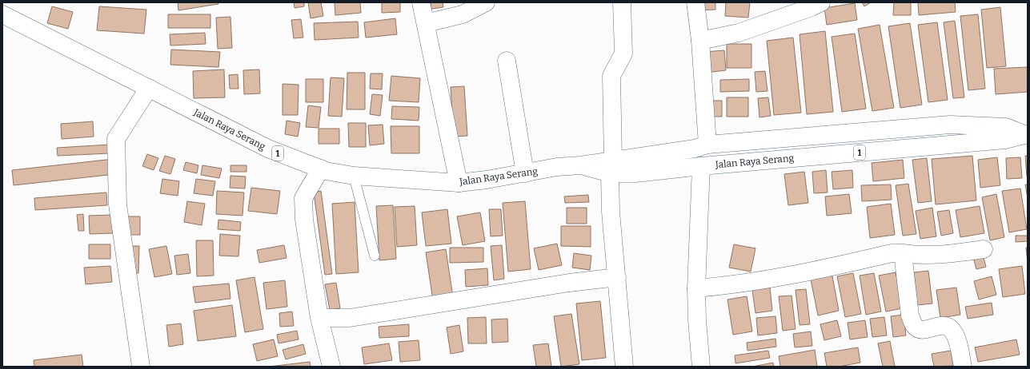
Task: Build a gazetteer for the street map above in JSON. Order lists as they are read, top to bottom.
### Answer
{
  "streets": {
    "main road": ["Jalan Raya Serang", "1"]
  }
}
